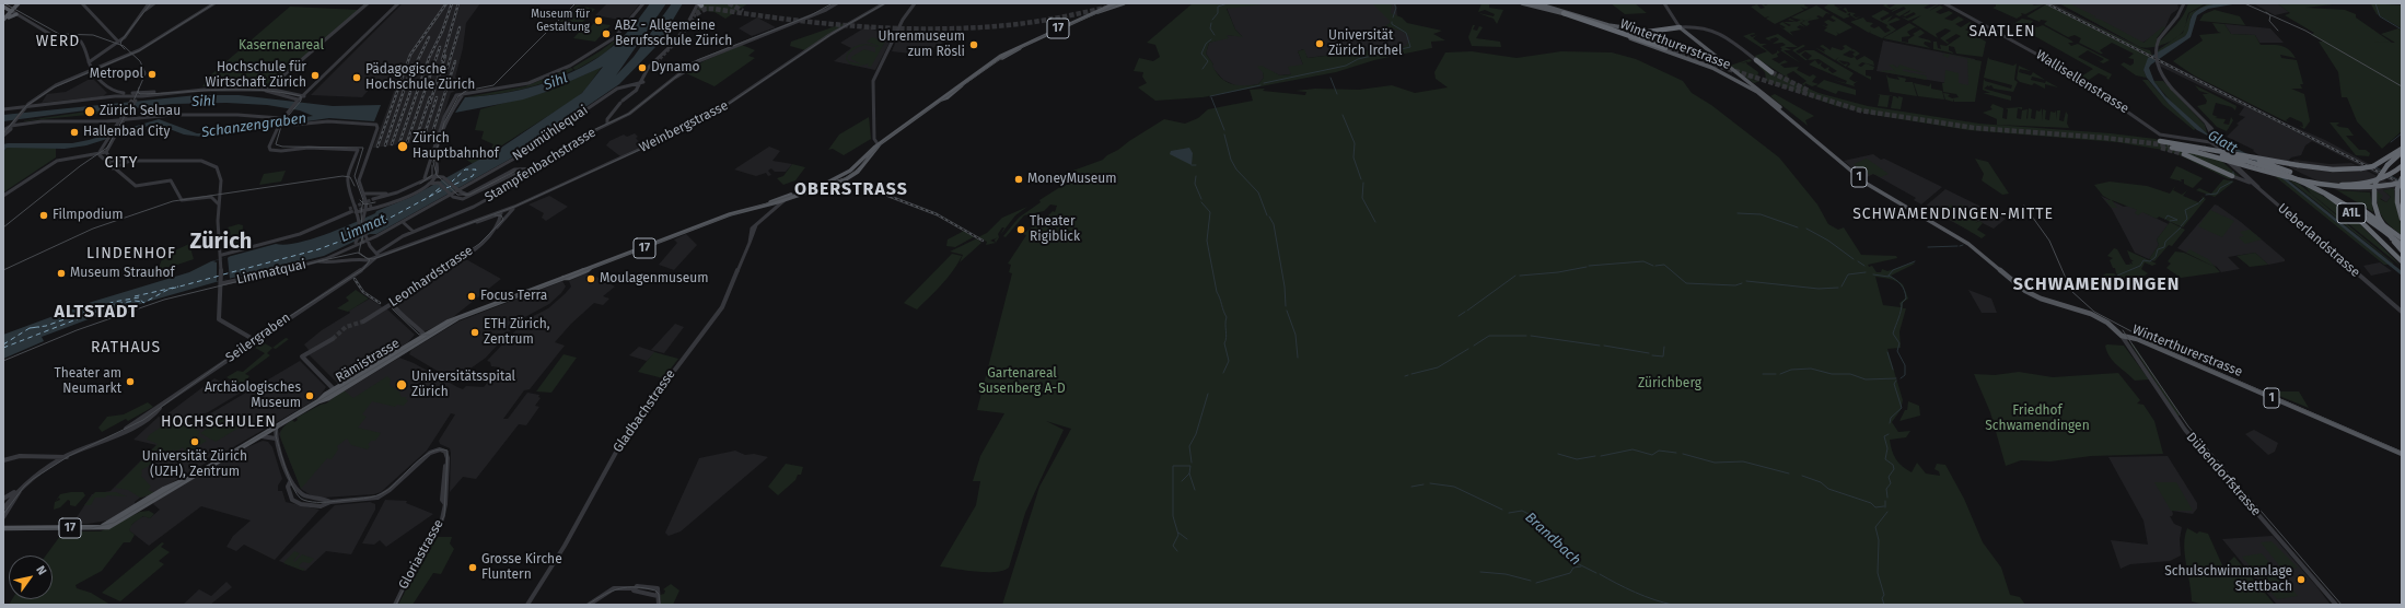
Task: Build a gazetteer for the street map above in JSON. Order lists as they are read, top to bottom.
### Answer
{
  "streets": {
    "highway": ["A1L"],
    "main road": [
      "17",
      "Winterthurerstrasse",
      "1",
      "Rämistrasse"
    ],
    "street": [
      "Wallisellenstrasse",
      "Weinbergstrasse",
      "Neumühlequai",
      "Stampfenbachstrasse",
      "Ueberlandstrasse",
      "Limmatquai",
      "Leonhardstrasse",
      "Seilergraben",
      "Gladbachstrasse",
      "Dübendorfstrasse",
      "Gloriastrasse"
    ]
  },
  "crossings": [
    ["17", "Rämistrasse"],
    ["17", "Gladbachstrasse"],
    ["Winterthurerstrasse", "Dübendorfstrasse"],
    ["Weinbergstrasse", "Stampfenbachstrasse"],
    ["Weinbergstrasse", "Limmatquai"],
    ["Weinbergstrasse", "Leonhardstrasse"],
    ["Weinbergstrasse", "Seilergraben"],
    ["Neumühlequai", "Limmatquai"],
    ["Stampfenbachstrasse", "Limmatquai"],
    ["Stampfenbachstrasse", "Seilergraben"],
    ["Limmatquai", "Seilergraben"],
    ["Rämistrasse", "Gloriastrasse"]
  ],
  "districts": [
    "SAATLEN",
    "WERD",
    "CITY",
    "OBERSTRASS",
    "SCHWAMENDINGEN-MITTE",
    "Zürich",
    "LINDENHOF",
    "SCHWAMENDINGEN",
    "ALTSTADT",
    "RATHAUS",
    "HOCHSCHULEN"
  ],
  "water": [
    "Sihl",
    "Schanzengraben",
    "Glatt",
    "Limmat",
    "Brandbach"
  ],
  "parks": [
    "Kasernenareal",
    "Gartenareal Susenberg A-D",
    "Zürichberg",
    "Friedhof Schwamendingen"
  ],
  "places": [
    "Museum für Gestaltung",
    "ABZ - Allgemeine Berufsschule Zürich",
    "Universität Zürich Irchel",
    "Uhrenmuseum zum Rösli",
    "Dynamo",
    "Metropol",
    "Hochschule für Wirtschaft Zürich",
    "Pädagogische Hochschule Zürich",
    "Zürich Selnau",
    "Hallenbad City",
    "Zürich Hauptbahnhof",
    "MoneyMuseum",
    "Filmpodium",
    "Theater Rigiblick",
    "Museum Strauhof",
    "Moulagenmuseum",
    "Focus Terra",
    "ETH Zürich, Zentrum",
    "Theater am Neumarkt",
    "Universitätsspital Zürich",
    "Archäologisches Museum",
    "Universität Zürich (UZH), Zentrum",
    "Grosse Kirche Fluntern",
    "Schulschwimmanlage Stettbach"
  ],
  "north": "top right"
}
